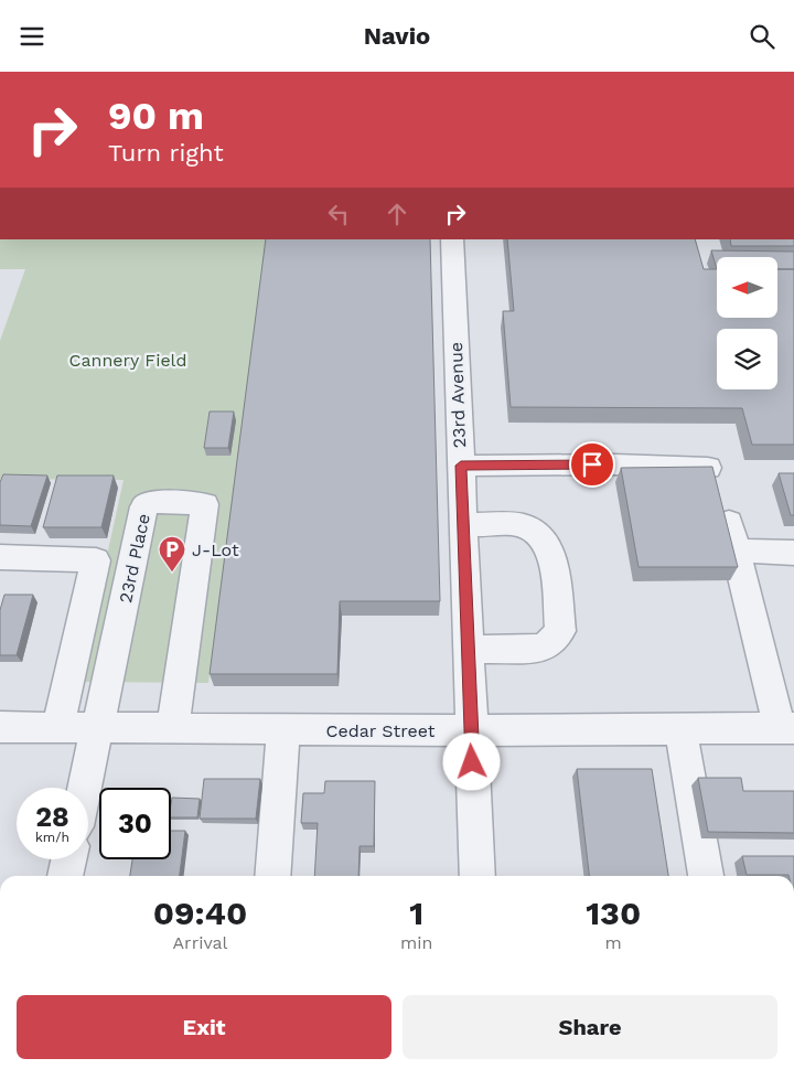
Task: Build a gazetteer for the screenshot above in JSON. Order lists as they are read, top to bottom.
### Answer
{
  "streets": {
    "street": ["23rd Avenue", "23rd Place", "Cedar Street"]
  },
  "crossings": [
    ["23rd Avenue", "Cedar Street"],
    ["23rd Place", "Cedar Street"]
  ],
  "parks": ["Cannery Field"],
  "places": {
    "parking": ["J-Lot"]
  },
  "north": "left",
  "page": {
    "header": "Navio",
    "turn": ["90 m", "Turn right"],
    "speed": "28 km/h",
    "limit": "30",
    "eta": [
      "09:40",
      "Arrival",
      "1",
      "min",
      "130",
      "m"
    ],
    "buttons": ["Exit", "Share"]
  }
}
